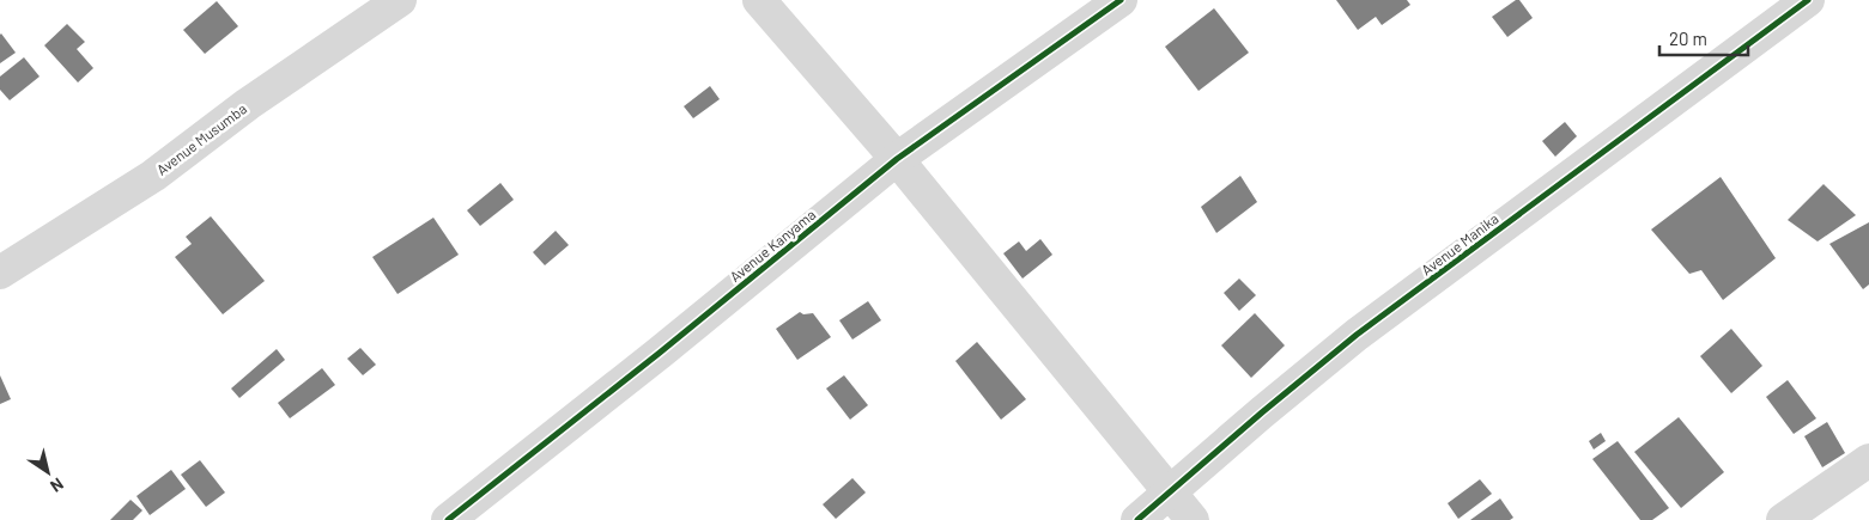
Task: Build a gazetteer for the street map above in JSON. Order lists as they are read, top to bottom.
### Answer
{
  "streets": {
    "street": ["Avenue Musumba", "Avenue Manika", "Avenue Kanyama"]
  },
  "scale_bar": "20 m",
  "north": "bottom right"
}
